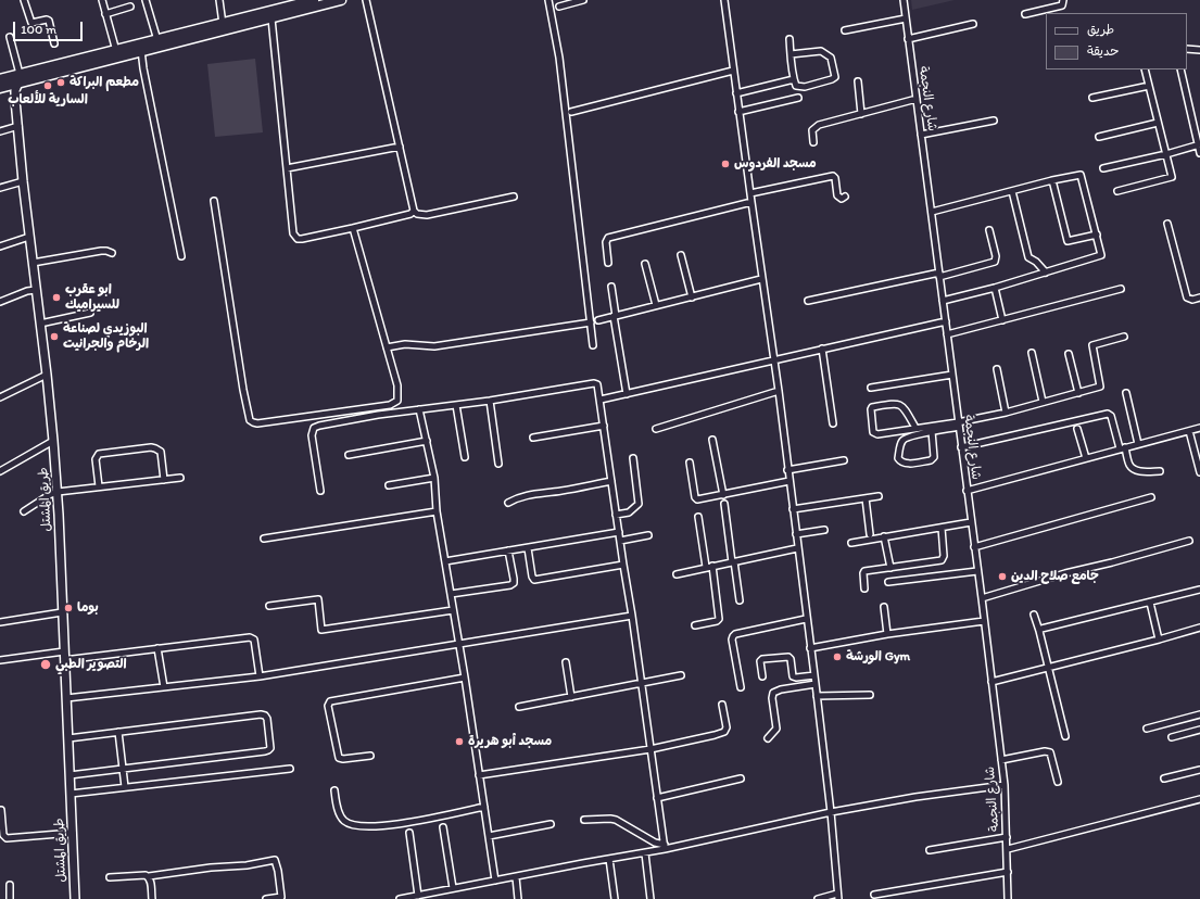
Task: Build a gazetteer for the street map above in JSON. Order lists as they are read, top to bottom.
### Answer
{
  "streets": {
    "main road": ["طريق المشتل"],
    "street": ["شارع النجمة"]
  },
  "places": [
    "مطعم البراكة",
    "السارية للألعاب",
    "مسجد الفردوس",
    "ابو عقرب للسيراميك",
    "البوزيدي لصناعة الرخام والجرانيت",
    "جامع صلاح الدين",
    "بوما",
    "الورشة Gym",
    "التصوير الطبي",
    "مسجد أبو هريرة"
  ],
  "legend": ["طريق", "حديقة"],
  "scale_bar": "100 m"
}
